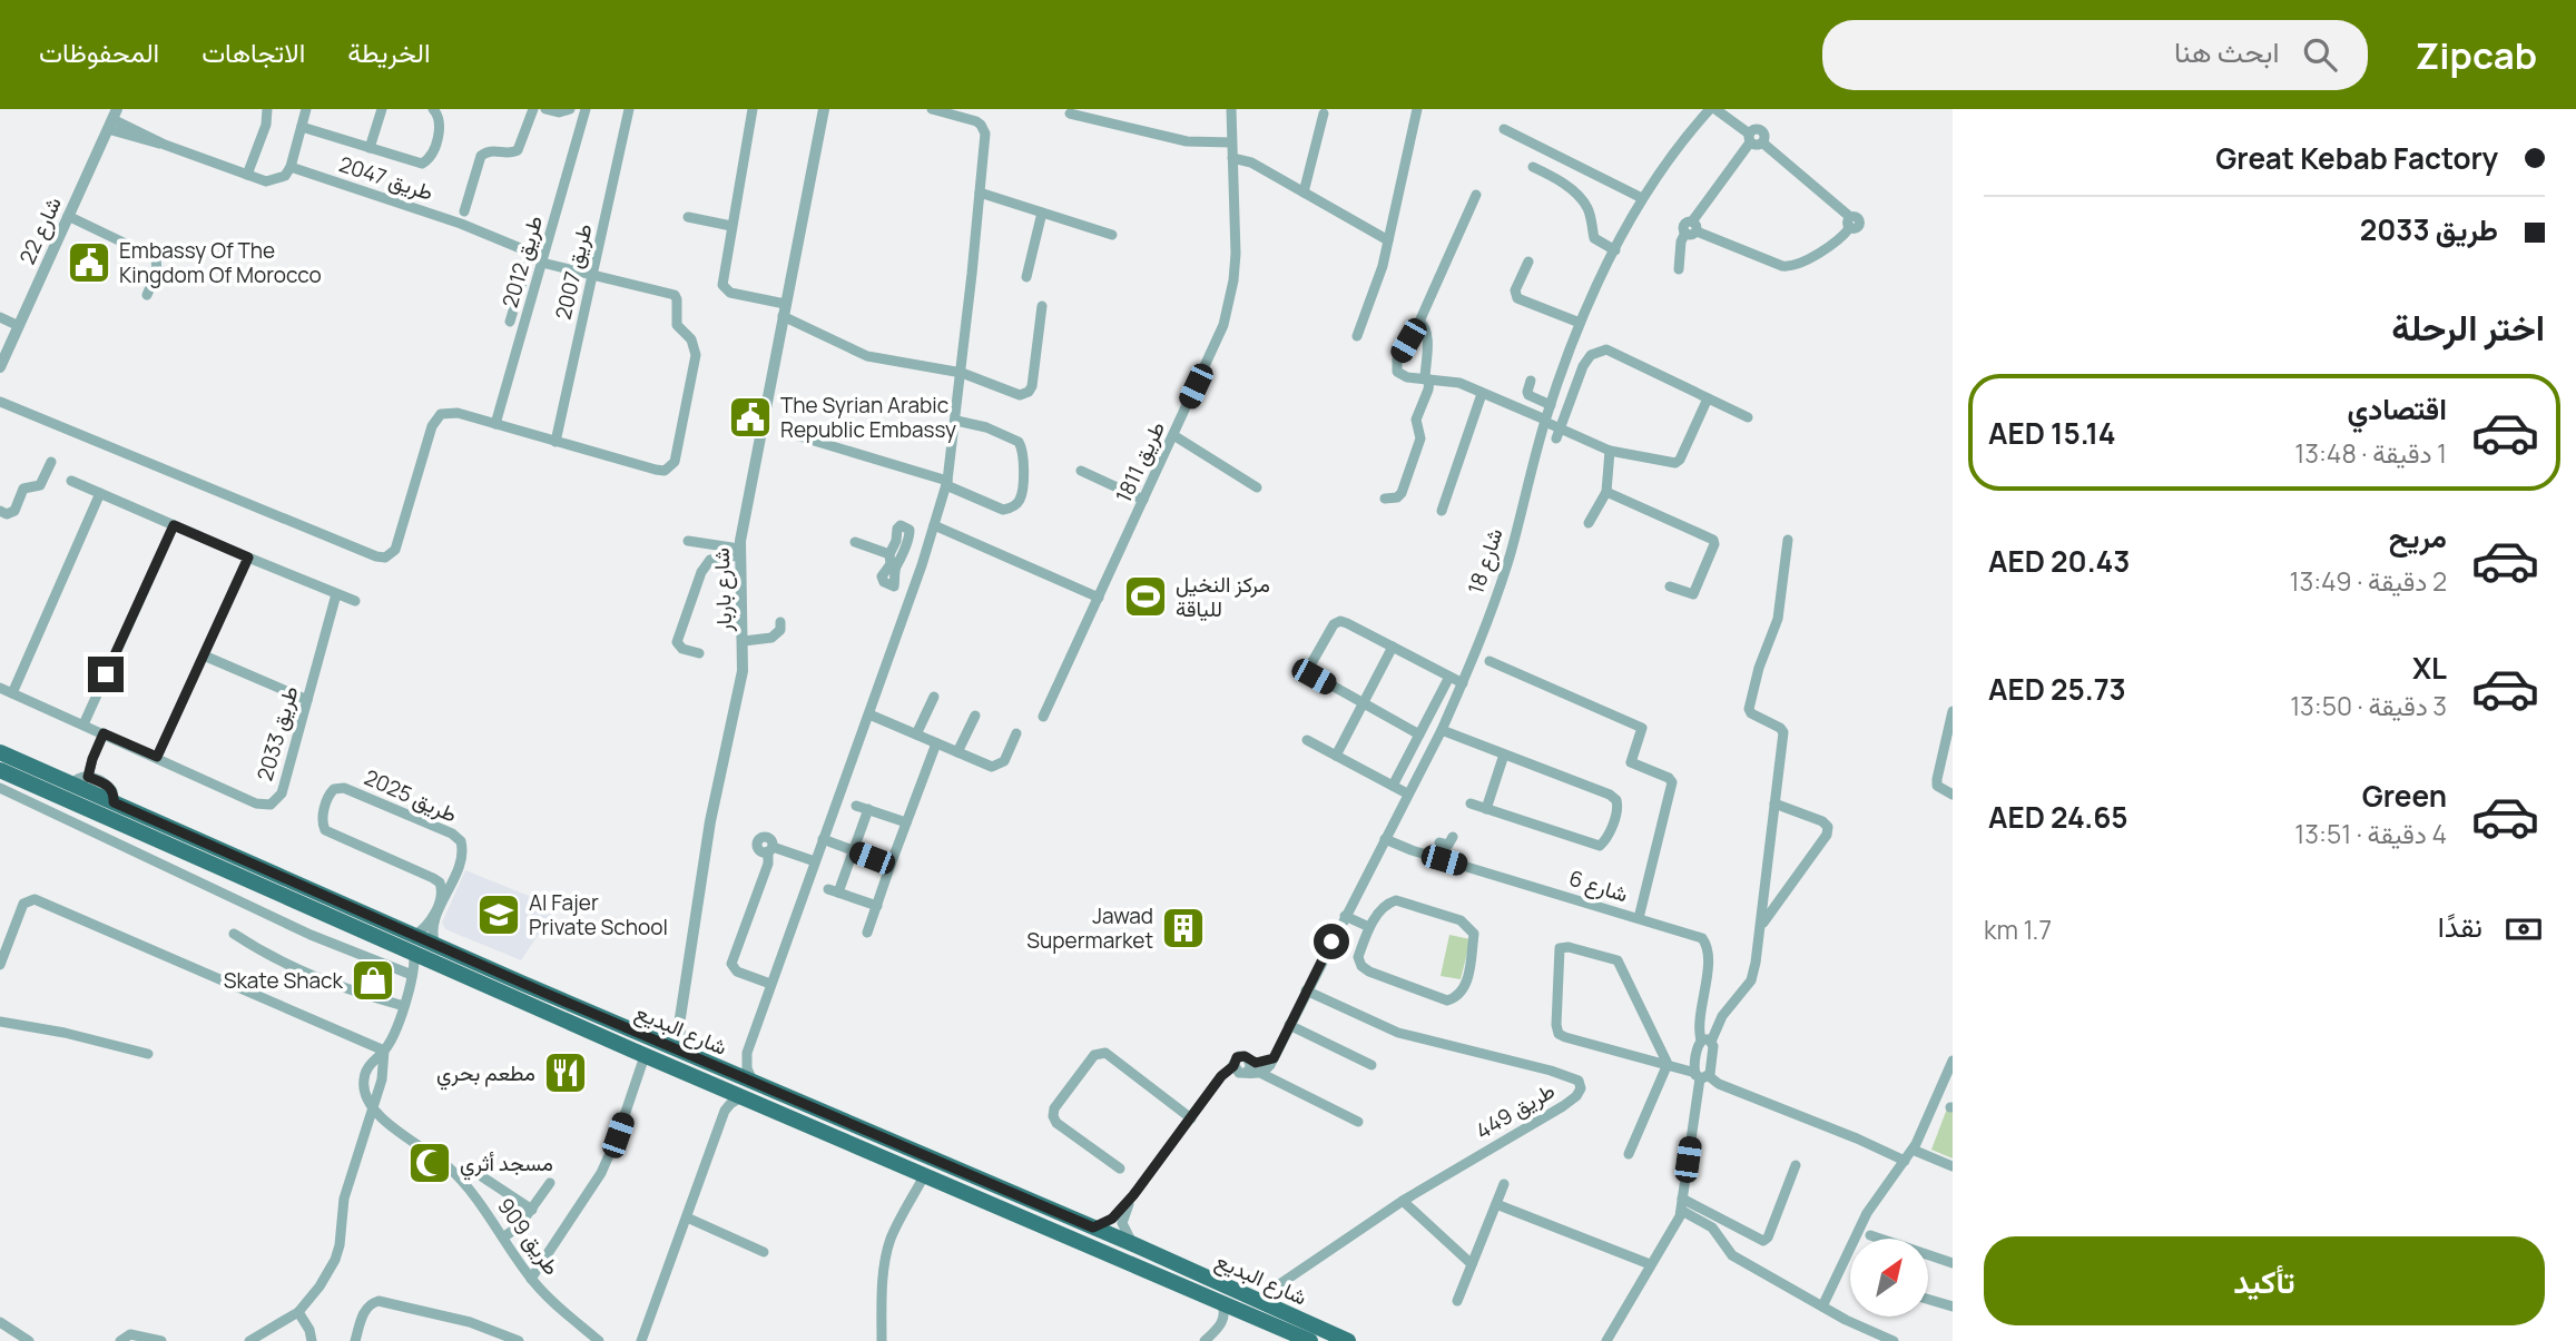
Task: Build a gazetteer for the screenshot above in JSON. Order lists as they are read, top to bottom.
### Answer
{
  "streets": {
    "main road": ["شارع البديع"],
    "street": [
      "طريق 2047",
      "شارع 22",
      "طريق 2012",
      "طريق 2007",
      "طريق 1811",
      "شارع 18",
      "شارع باربار",
      "طريق 2033",
      "طريق 2025",
      "شارع 6",
      "طريق 449",
      "طريق 909"
    ]
  },
  "crossings": [
    ["شارع 18", "شارع 6"],
    ["شارع 18", "طريق 449"],
    ["شارع باربار", "شارع البديع"],
    ["طريق 2025", "شارع البديع"],
    ["شارع البديع", "طريق 449"]
  ],
  "places": {
    "public building": ["Embassy Of The Kingdom Of Morocco", "The Syrian Arabic Republic Embassy"],
    "sports": ["مركز النخيل للياقة"],
    "school or university": ["Al Fajer Private School"],
    "building": ["Jawad Supermarket"],
    "shop": ["Skate Shack"],
    "restaurant": ["مطعم بحري"],
    "mosque": ["مسجد أثري"]
  },
  "north": "top right",
  "page": {
    "header": "Zipcab",
    "search": "ابحث هنا",
    "nav": ["الخريطة", "الاتجاهات", "المحفوظات"],
    "banner": ["Great Kebab Factory", "طريق 2033"],
    "heading": "اختر الرحلة",
    "list": [
      {
        "name": "اقتصادي",
        "note": "1 دقيقة · 13:48",
        "value": "AED 15.14"
      },
      {
        "name": "مريح",
        "note": "2 دقيقة · 13:49",
        "value": "AED 20.43"
      },
      {
        "name": "XL",
        "note": "3 دقيقة · 13:50",
        "value": "AED 25.73"
      },
      {
        "name": "Green",
        "note": "4 دقيقة · 13:51",
        "value": "AED 24.65"
      }
    ],
    "pay": ["نقدًا", "1.7 km"],
    "buttons": "تأكيد"
  }
}
